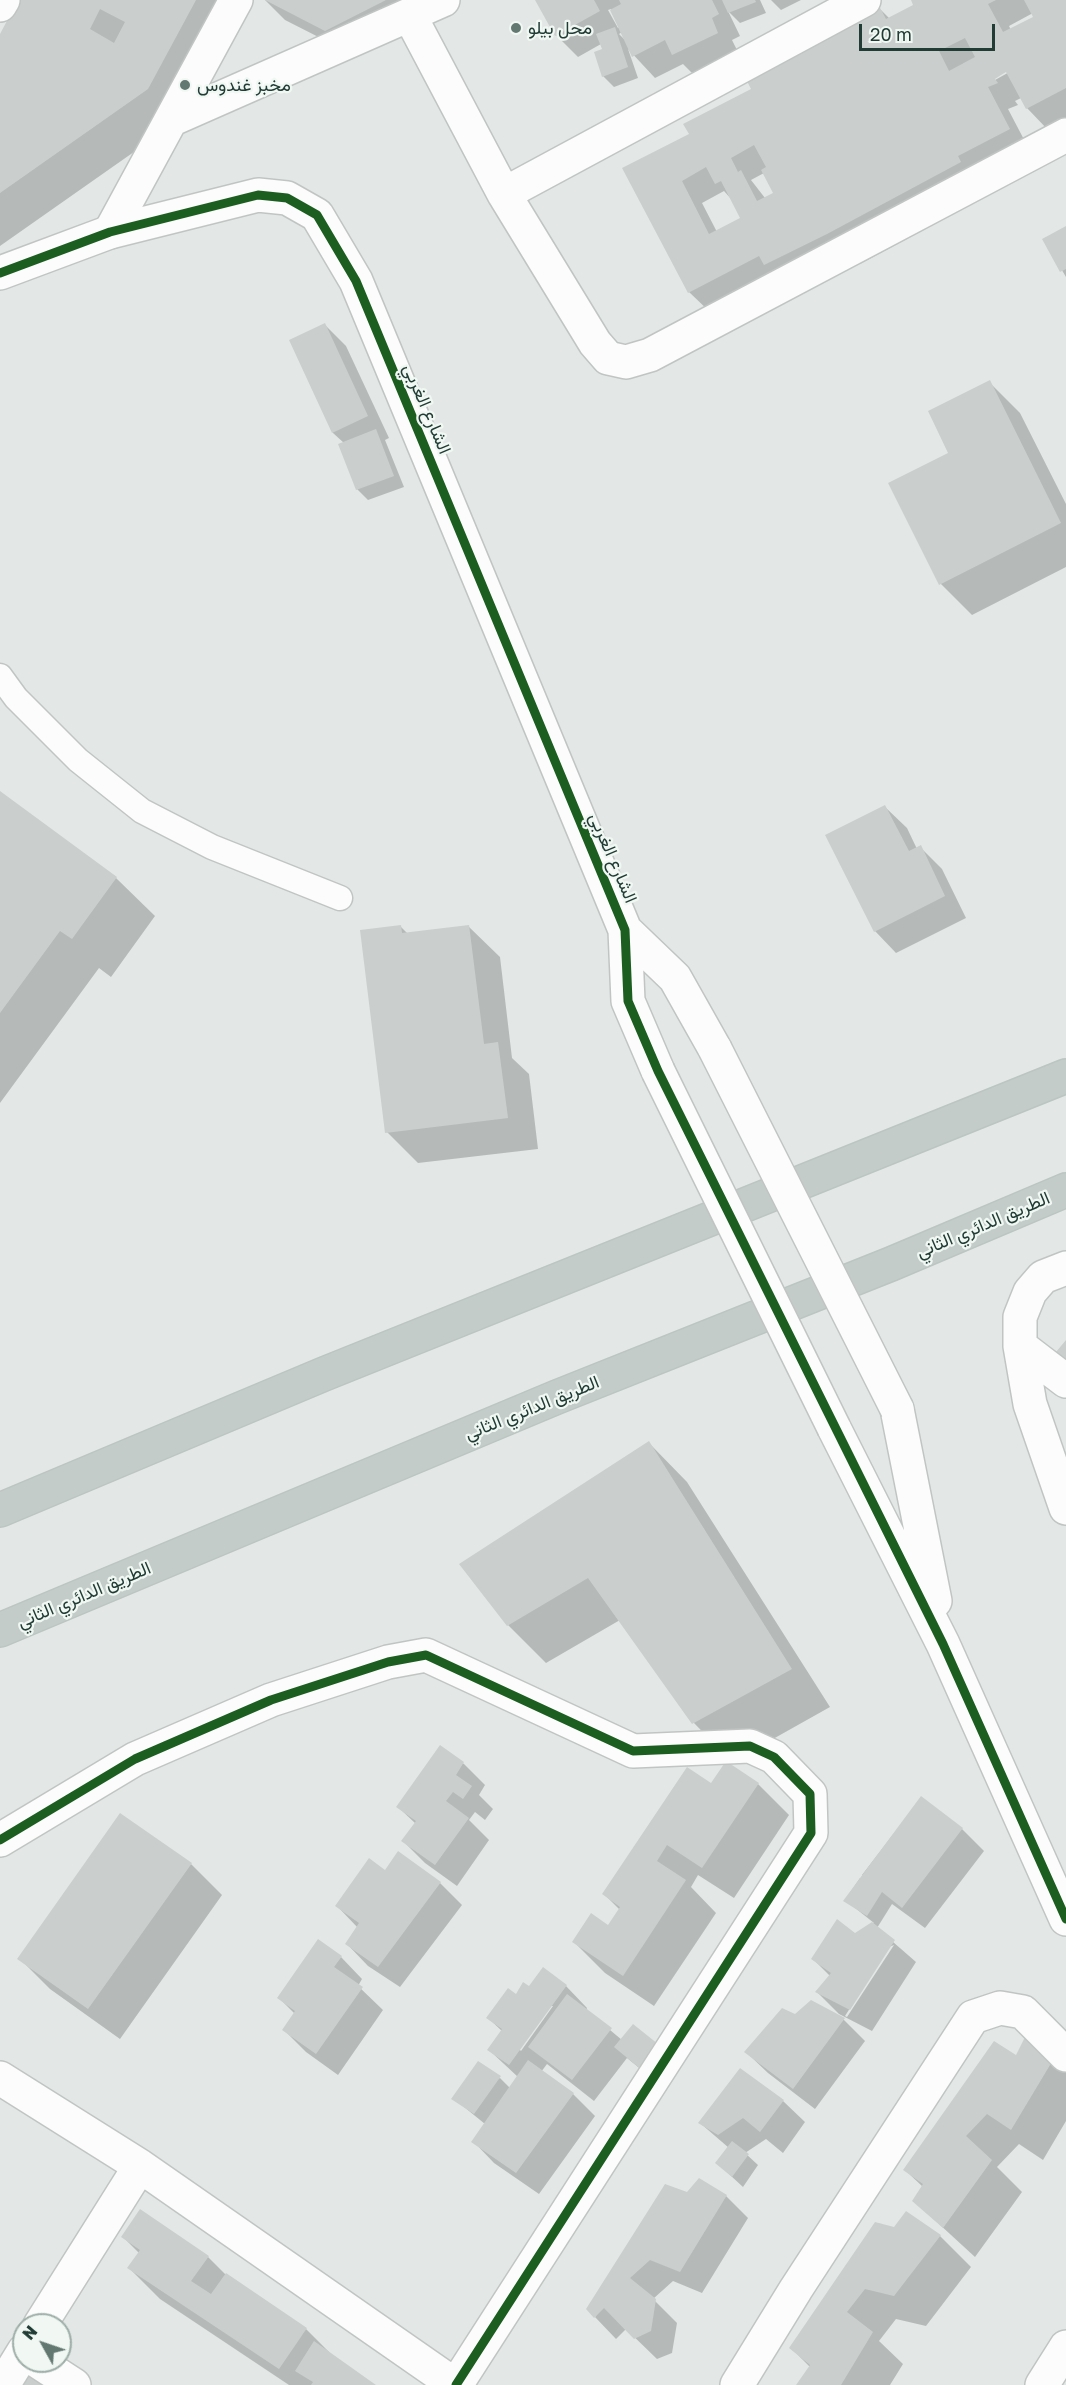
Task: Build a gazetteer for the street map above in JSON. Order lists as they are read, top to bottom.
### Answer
{
  "streets": {
    "highway": ["الطريق الدائري الثاني"],
    "street": ["الشارع الغربي"]
  },
  "places": ["محل بيلو", "مخبز غندوس"],
  "scale_bar": "20 m",
  "north": "top left"
}
